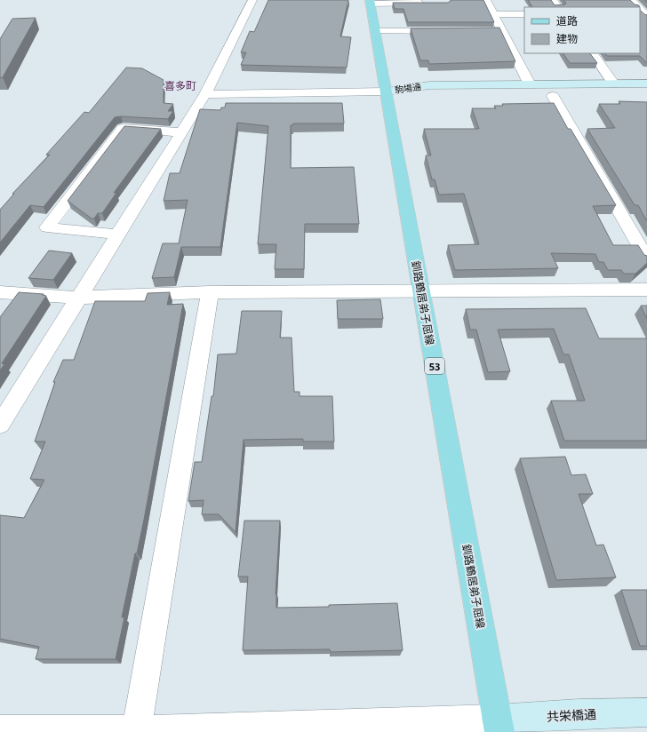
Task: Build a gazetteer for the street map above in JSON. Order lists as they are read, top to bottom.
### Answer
{
  "streets": {
    "main road": ["釧路鶴居弟子屈線", "53"],
    "street": ["駒場通", "共栄橋通"]
  },
  "crossings": [
    ["駒場通", "釧路鶴居弟子屈線"],
    ["釧路鶴居弟子屈線", "共栄橋通"]
  ],
  "districts": ["喜多町"],
  "legend": ["道路", "建物"]
}
